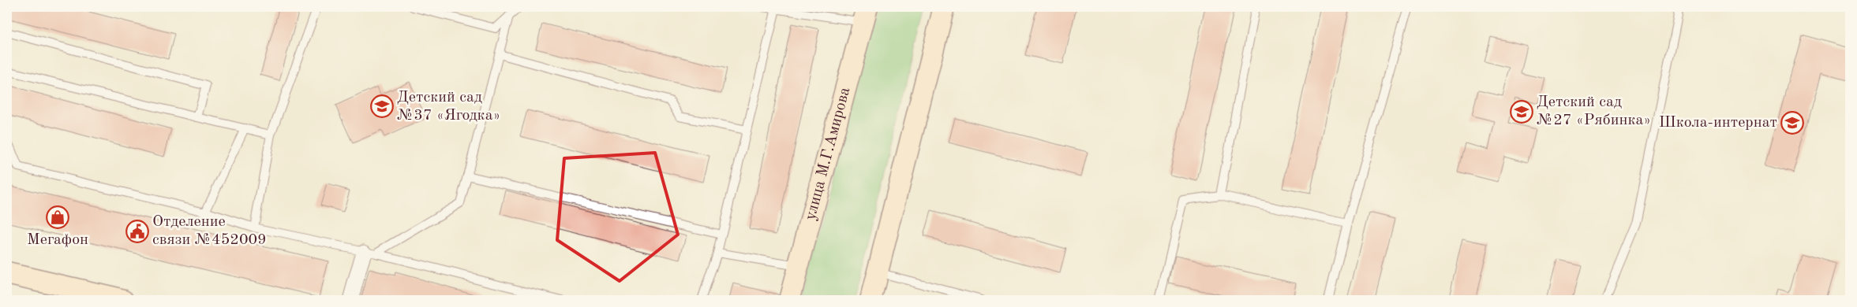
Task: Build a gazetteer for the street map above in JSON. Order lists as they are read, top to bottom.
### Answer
{
  "streets": {
    "street": ["улица М.Г.Амирова"]
  },
  "places": {
    "school or university": ["Детский сад №37 «Ягодка»", "Детский сад №27 «Рябинка»", "Школа-интернат"],
    "shop": ["Мегафон"],
    "public building": ["Отделение связи №452009"]
  }
}
